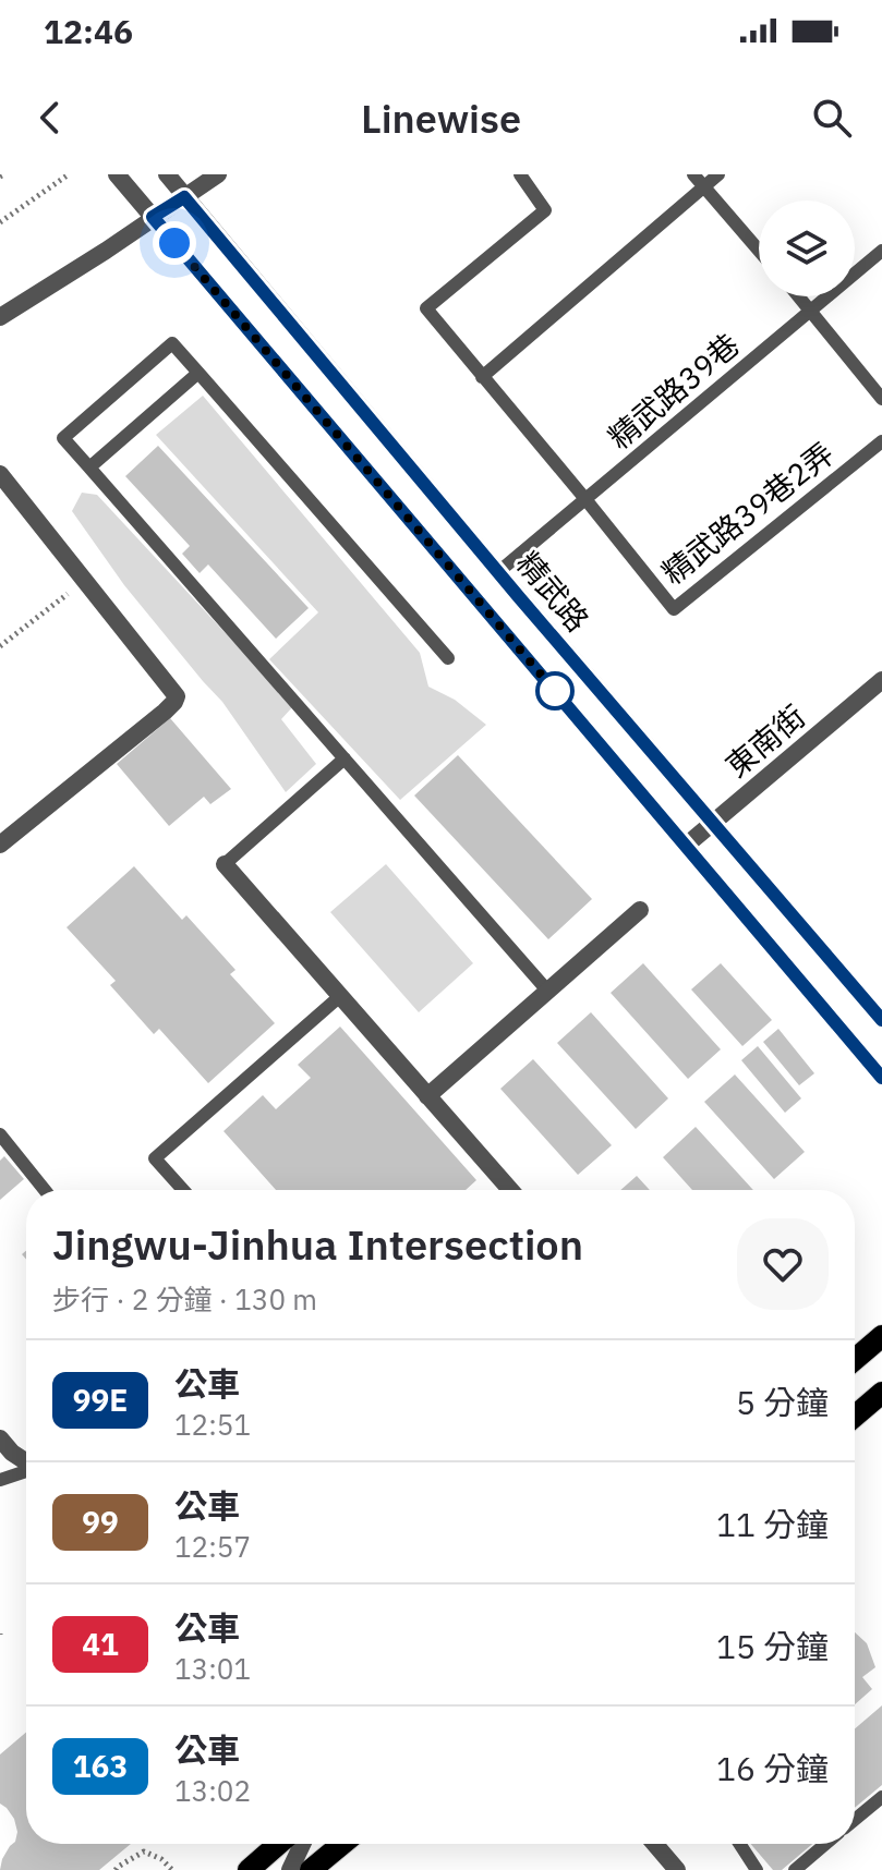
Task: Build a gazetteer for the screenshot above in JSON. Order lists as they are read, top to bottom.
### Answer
{
  "streets": {
    "street": ["精武路", "東南街"],
    "lane": ["精武路39巷", "精武路39巷2弄"]
  },
  "crossings": [
    ["精武路39巷", "精武路39巷2弄"],
    ["精武路39巷", "精武路"],
    ["精武路", "東南街"]
  ],
  "lines": ["bus line 99E"],
  "page": {
    "status": "12:46",
    "header": "Linewise",
    "heading": ["Jingwu-Jinhua Intersection", "步行 · 2 分鐘 · 130 m"],
    "list": [
      {
        "mark": "99E",
        "name": "公車",
        "note": "12:51",
        "value": "5 分鐘"
      },
      {
        "mark": "99",
        "name": "公車",
        "note": "12:57",
        "value": "11 分鐘"
      },
      {
        "mark": "41",
        "name": "公車",
        "note": "13:01",
        "value": "15 分鐘"
      },
      {
        "mark": "163",
        "name": "公車",
        "note": "13:02",
        "value": "16 分鐘"
      }
    ]
  }
}
